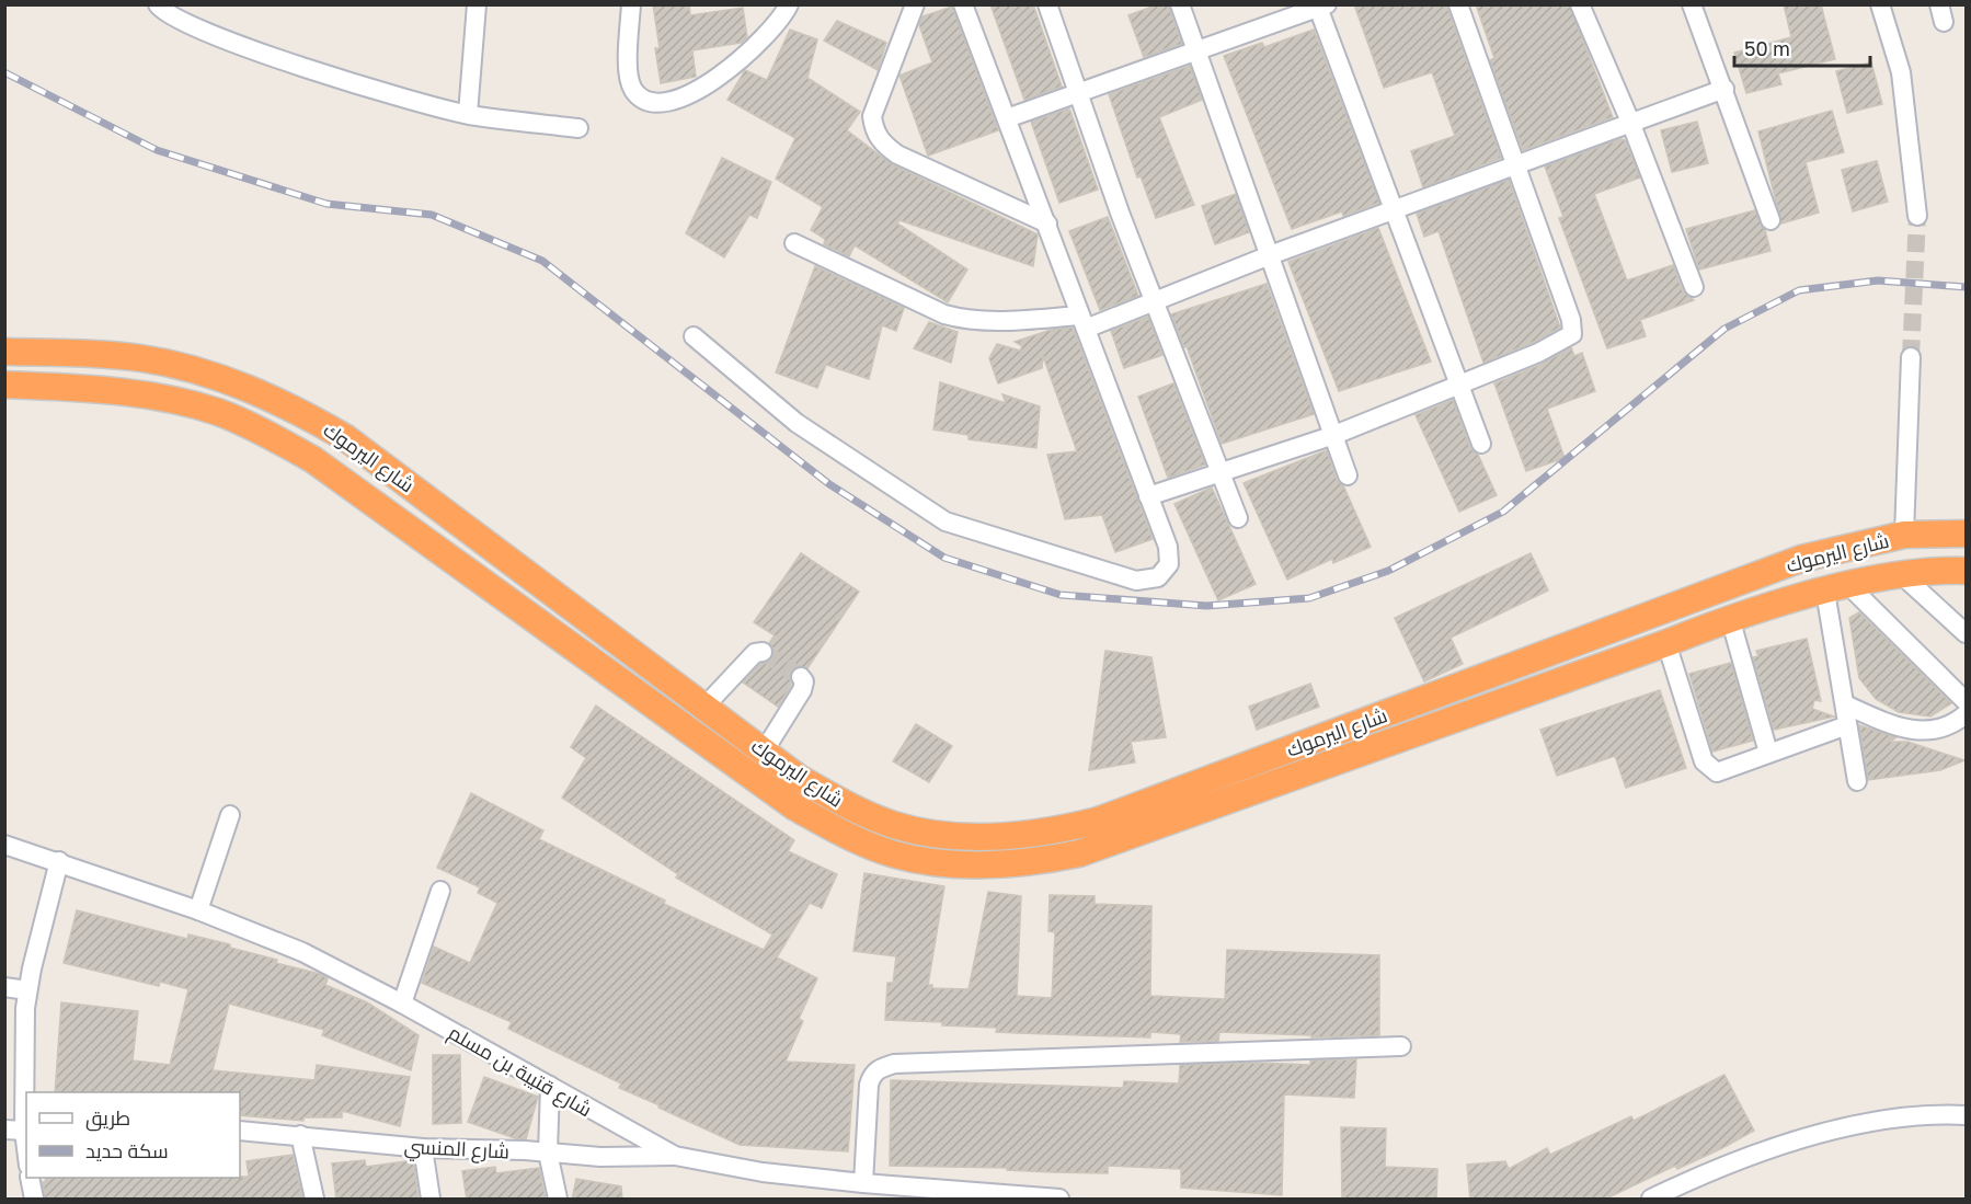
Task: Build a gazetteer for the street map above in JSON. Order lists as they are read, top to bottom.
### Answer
{
  "streets": {
    "highway": ["شارع اليرموك"],
    "street": ["شارع قتيبة بن مسلم", "شارع المنسي"]
  },
  "crossings": [
    ["شارع قتيبة بن مسلم", "شارع المنسي"]
  ],
  "legend": ["طريق", "سكة حديد"],
  "scale_bar": "50 m"
}
